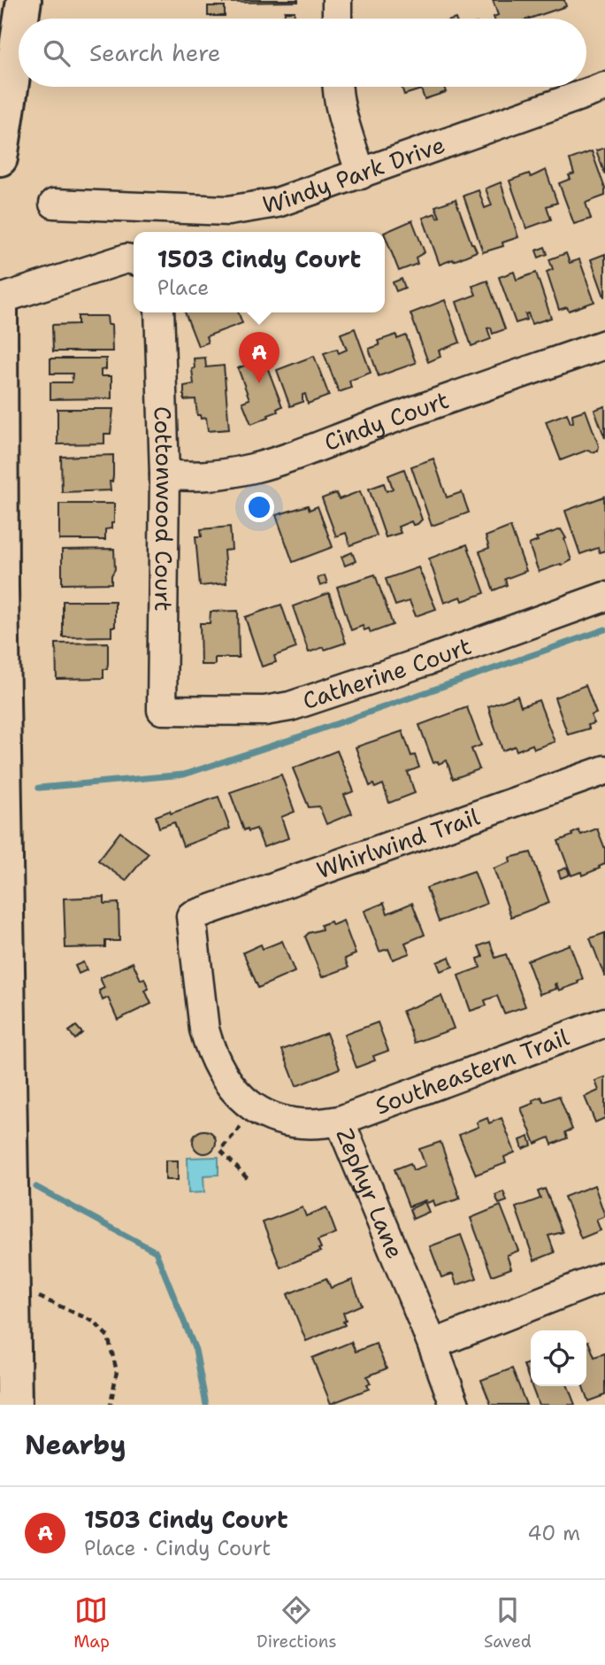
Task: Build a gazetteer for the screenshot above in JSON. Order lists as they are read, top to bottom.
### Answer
{
  "streets": {
    "street": [
      "Windy Park Drive",
      "Cindy Court",
      "Cottonwood Court",
      "Catherine Court",
      "Whirlwind Trail",
      "Southeastern Trail",
      "Zephyr Lane"
    ]
  },
  "crossings": [
    ["Cindy Court", "Cottonwood Court"],
    ["Cottonwood Court", "Catherine Court"],
    ["Whirlwind Trail", "Zephyr Lane"],
    ["Southeastern Trail", "Zephyr Lane"]
  ],
  "page": {
    "search": "Search here",
    "popup": ["1503 Cindy Court", "Place"],
    "pins": "A",
    "heading": "Nearby",
    "list": [
      {
        "mark": "A",
        "name": "1503 Cindy Court",
        "note": "Place · Cindy Court",
        "value": "40 m"
      }
    ],
    "nav": ["Map", "Directions", "Saved"]
  }
}
